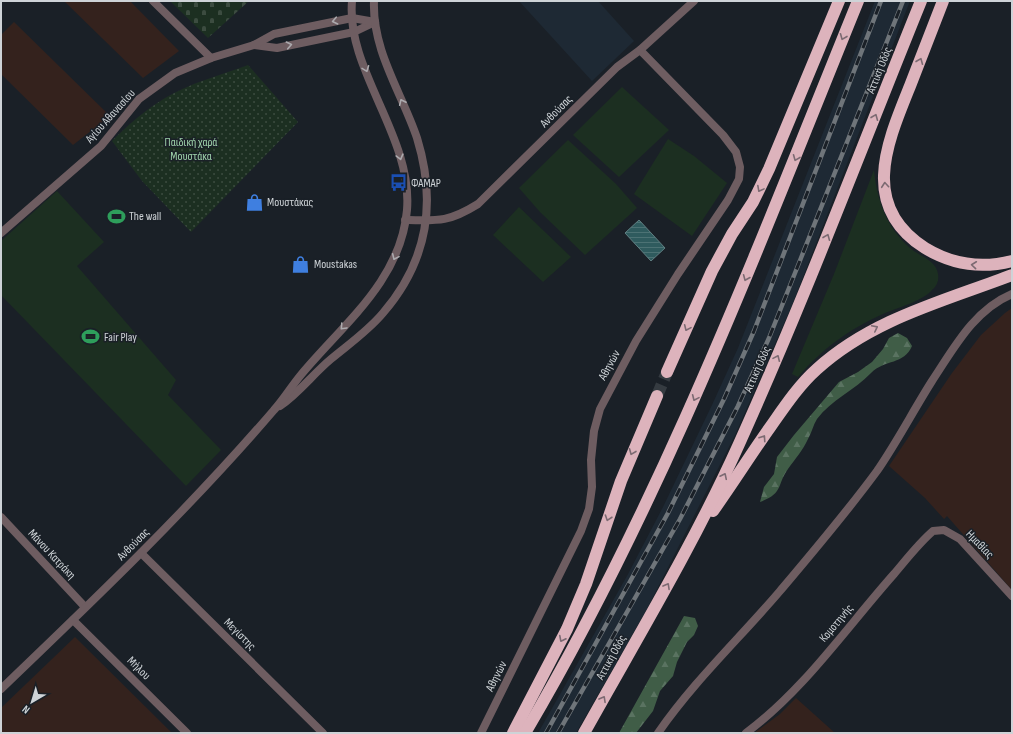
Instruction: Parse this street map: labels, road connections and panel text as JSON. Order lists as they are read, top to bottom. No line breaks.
{"streets":{"highway":["Αττική Οδός"],"street":["Ανθούσας","Αγίου Αθανασίου","Αθηνών","Ημαθίας","Μάνου Κατράκη","Κομοτηνής","Μεγίστης","Μήλου"]},"crossings":[["Ανθούσας","Αγίου Αθανασίου"],["Ανθούσας","Αθηνών"],["Ανθούσας","Μάνου Κατράκη"],["Ανθούσας","Μεγίστης"],["Ανθούσας","Μήλου"],["Ημαθίας","Κομοτηνής"]],"parks":["Παιδική χαρά Μουστάκα"],"places":{"bus stop":["ΦΑΜΑΡ"],"shop":["Μουστάκας","Moustakas"],"sports":["The wall","Fair Play"]},"north":"bottom left"}
